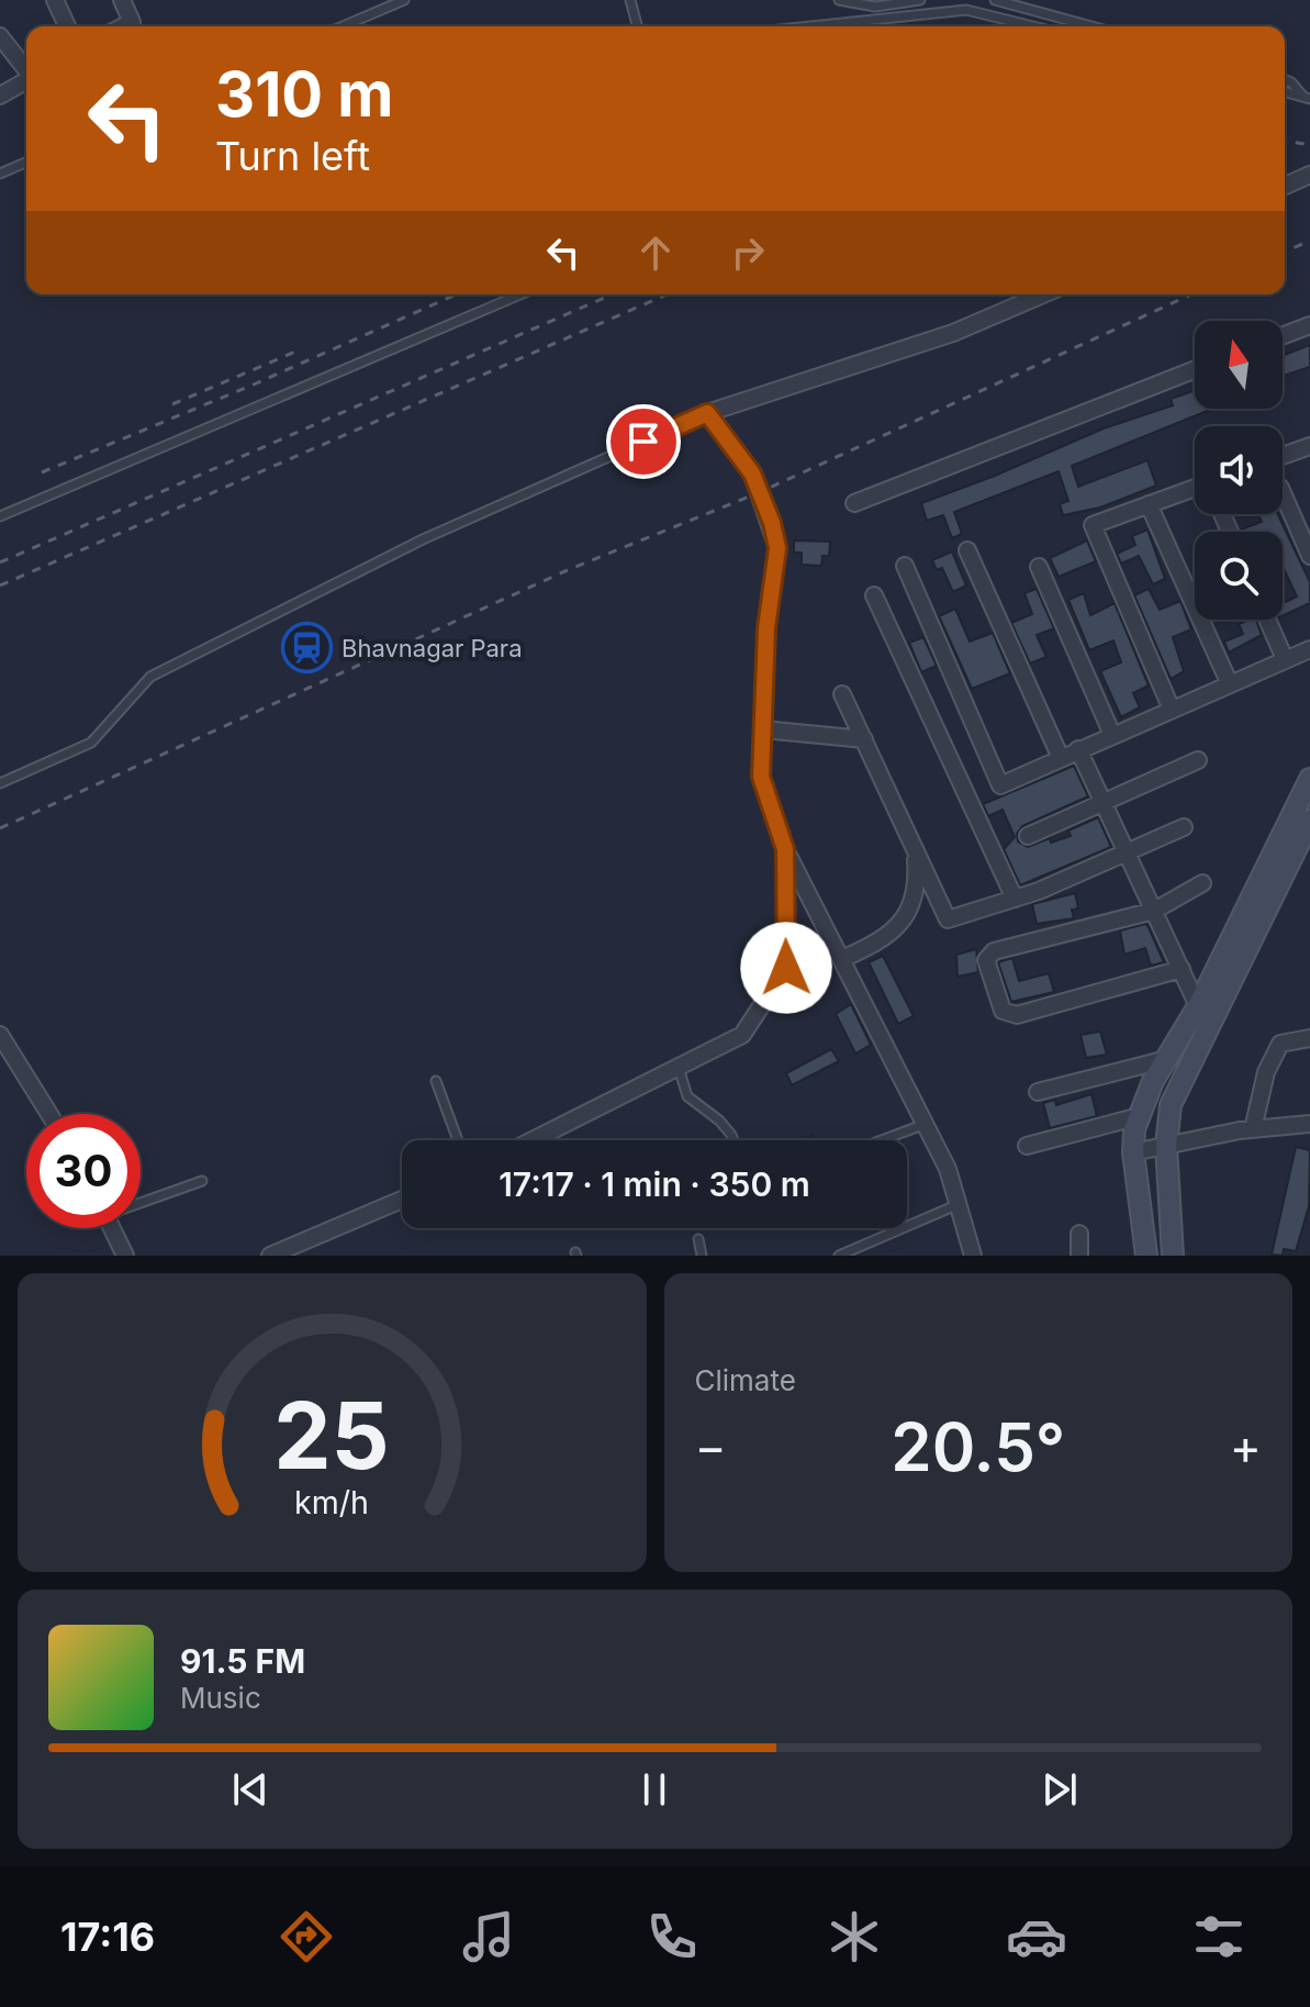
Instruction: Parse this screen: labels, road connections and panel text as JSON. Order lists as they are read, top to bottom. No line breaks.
{"places":{"station":["Bhavnagar Para"]},"north":"top","page":{"turn":["310 m","Turn left"],"limit":"30","trip":"17:17 · 1 min · 350 m","tile":"Climate","heat":["−","20.5°","+"],"song":["91.5 FM","Music"],"tabs":"17:16","gauge":["25","km/h"]}}
